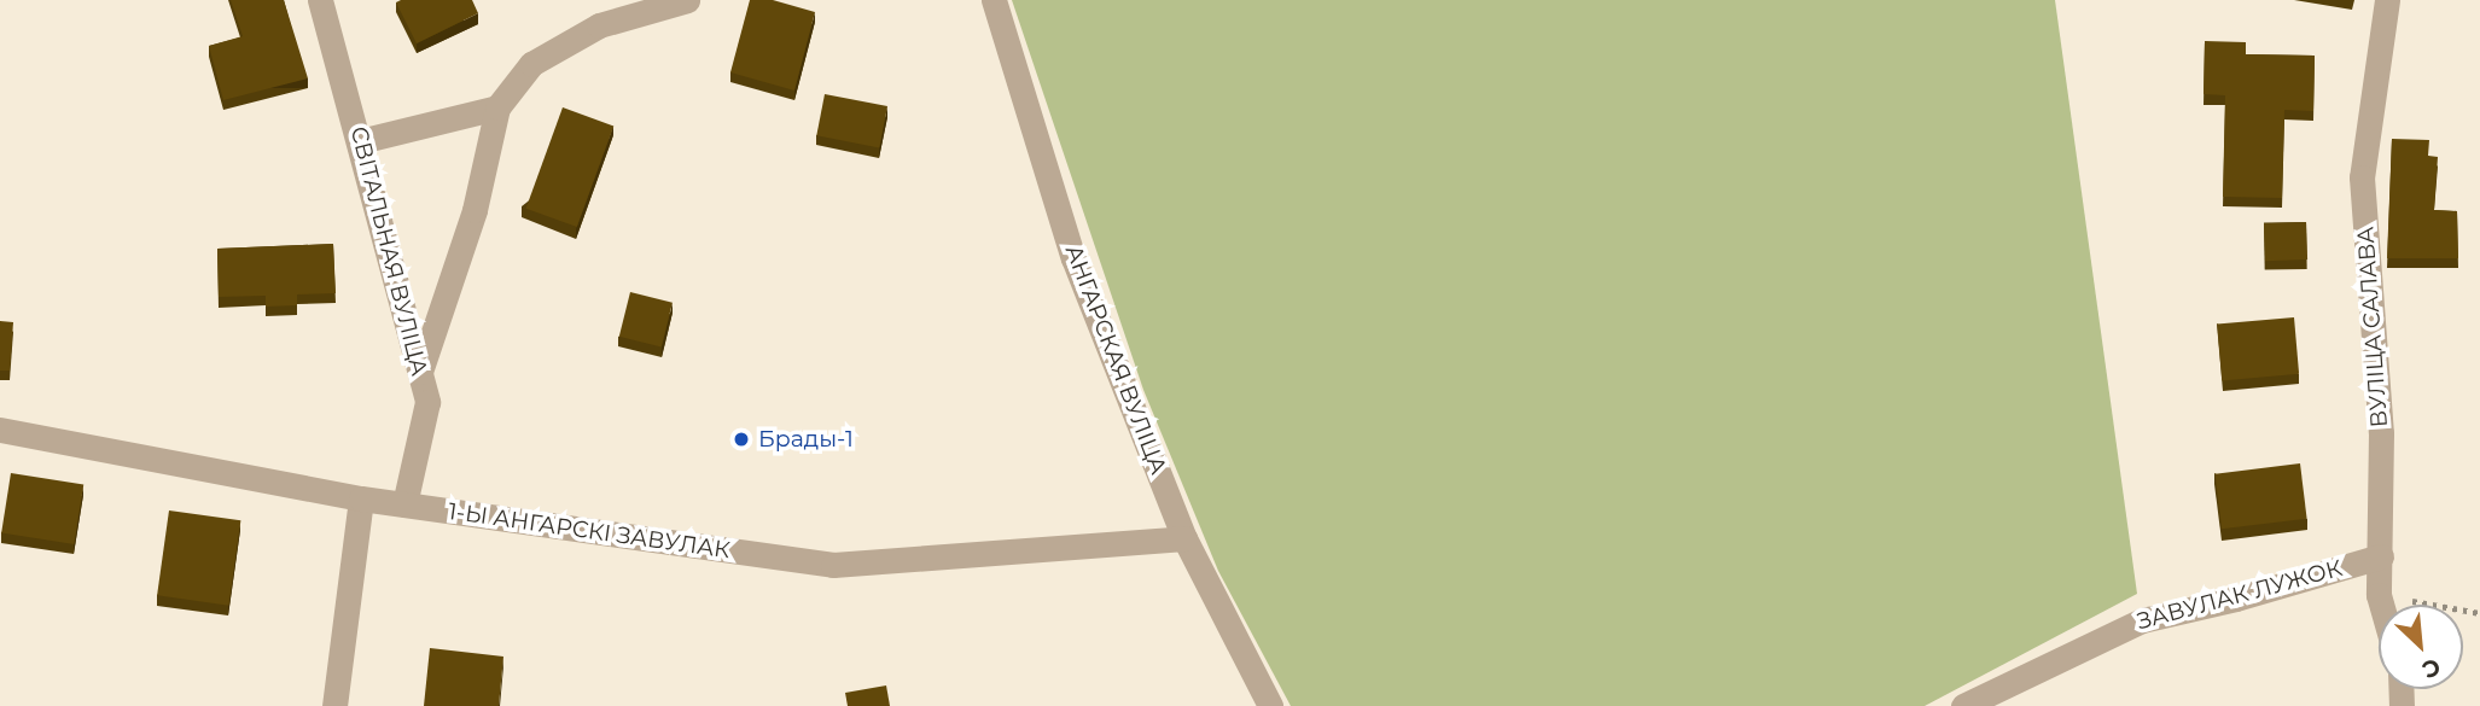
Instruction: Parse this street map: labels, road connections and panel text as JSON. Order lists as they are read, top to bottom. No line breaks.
{"streets":{"street":["СВІТАЛЬНАЯ ВУЛІЦА","ВУЛІЦА САЛАВА","АНГАРСКАЯ ВУЛІЦА","1-Ы АНГАРСКІ ЗАВУЛАК","ЗАВУЛАК ЛУЖОК"]},"crossings":[["СВІТАЛЬНАЯ ВУЛІЦА","1-Ы АНГАРСКІ ЗАВУЛАК"],["ВУЛІЦА САЛАВА","ЗАВУЛАК ЛУЖОК"],["АНГАРСКАЯ ВУЛІЦА","1-Ы АНГАРСКІ ЗАВУЛАК"]],"places":["Брады-1"],"north":"bottom right"}
